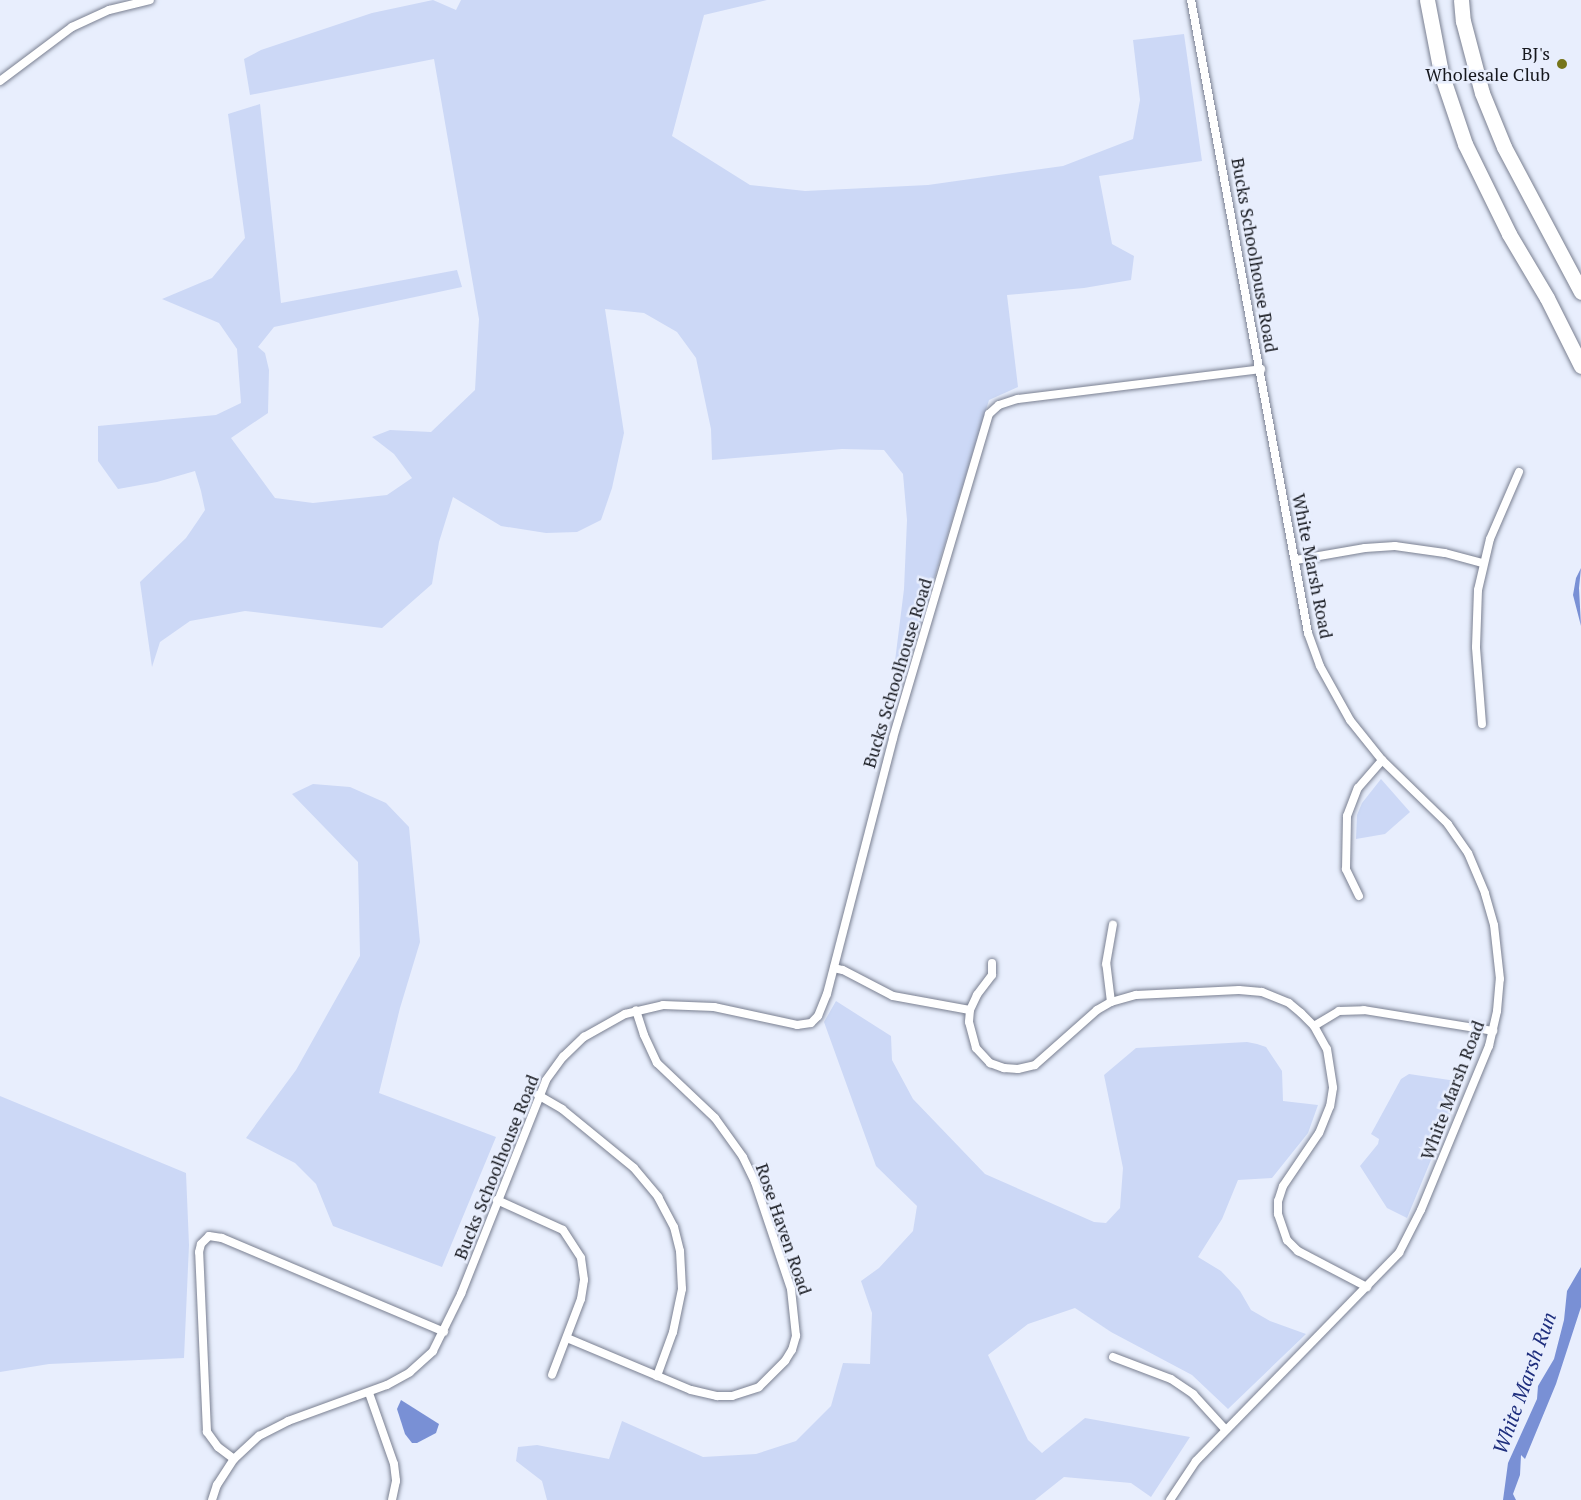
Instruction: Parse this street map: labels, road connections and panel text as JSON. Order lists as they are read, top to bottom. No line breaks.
{"streets":{"street":["Bucks Schoolhouse Road","White Marsh Road","Rose Haven Road"]},"crossings":[["Bucks Schoolhouse Road","White Marsh Road"],["Bucks Schoolhouse Road","Rose Haven Road"]],"water":["White Marsh Run"],"places":["BJ's Wholesale Club"]}
